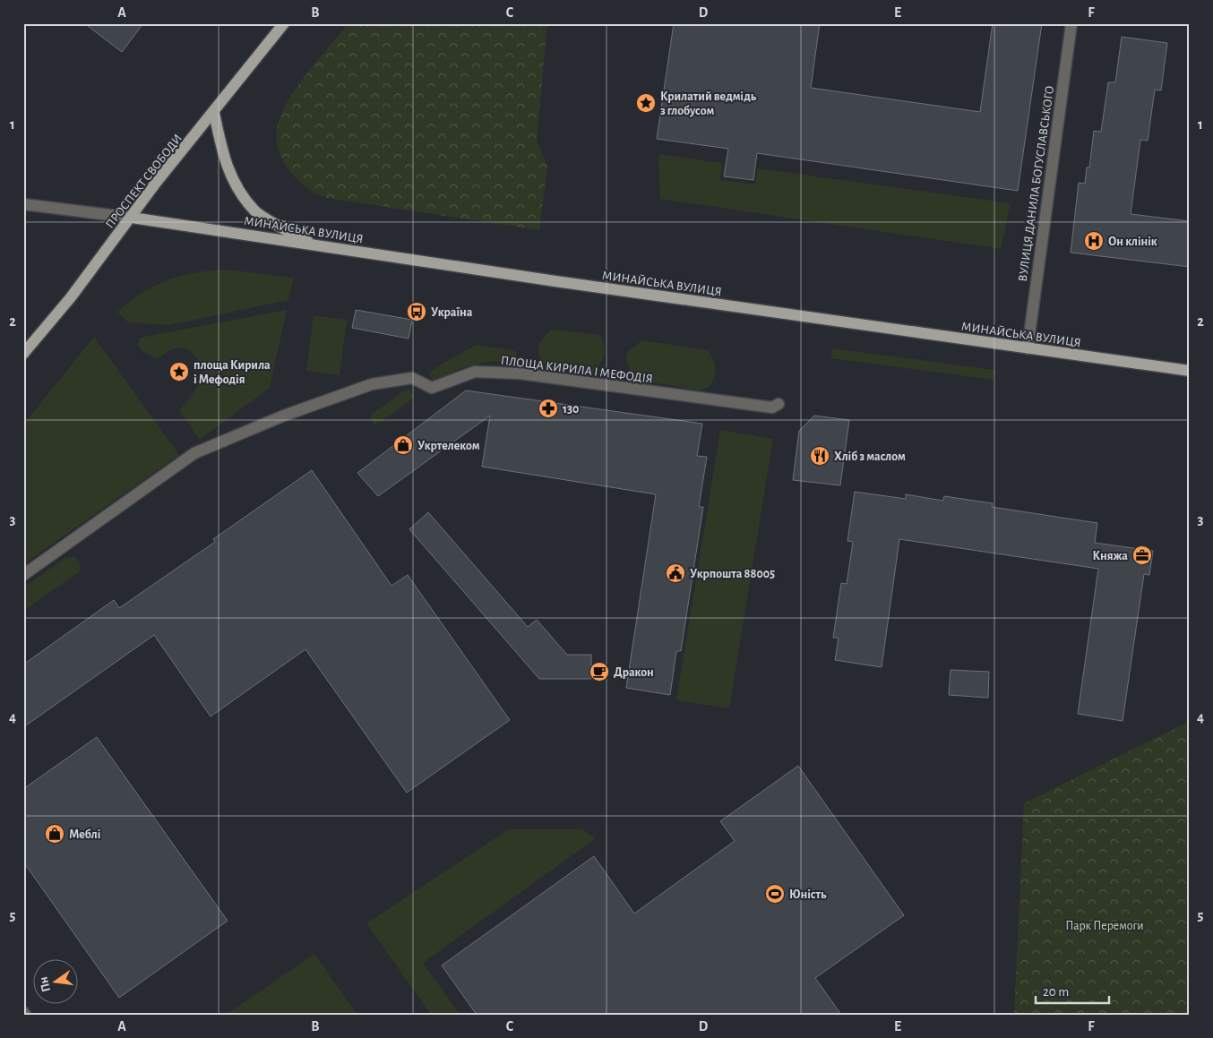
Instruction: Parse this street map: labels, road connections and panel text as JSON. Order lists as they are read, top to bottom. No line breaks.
{"streets":{"main road":["ПРОСПЕКТ СВОБОДИ","МИНАЙСЬКА ВУЛИЦЯ"],"street":["ВУЛИЦЯ ДАНИЛА БОГУСЛАВСЬКОГО","ПЛОЩА КИРИЛА І МЕФОДІЯ"]},"crossings":[["ПРОСПЕКТ СВОБОДИ","МИНАЙСЬКА ВУЛИЦЯ"],["ВУЛИЦЯ ДАНИЛА БОГУСЛАВСЬКОГО","МИНАЙСЬКА ВУЛИЦЯ"]],"parks":["Парк Перемоги"],"places":{"place":["Крилатий ведмідь з глобусом","площа Кирила і Мефодія"],"hospital":["Он клінік"],"bus stop":["Україна"],"pharmacy":["130"],"shop":["Укртелеком","Меблi"],"restaurant":["Хліб з маслом"],"office":["Княжа"],"public building":["Укрпошта 88005"],"cafe":["Дракон"],"sports":["Юність"]},"scale_bar":"20 m","north":"left","grid":{"columns":["A","B","C","D","E","F"],"rows":["1","2","3","4","5"]}}
